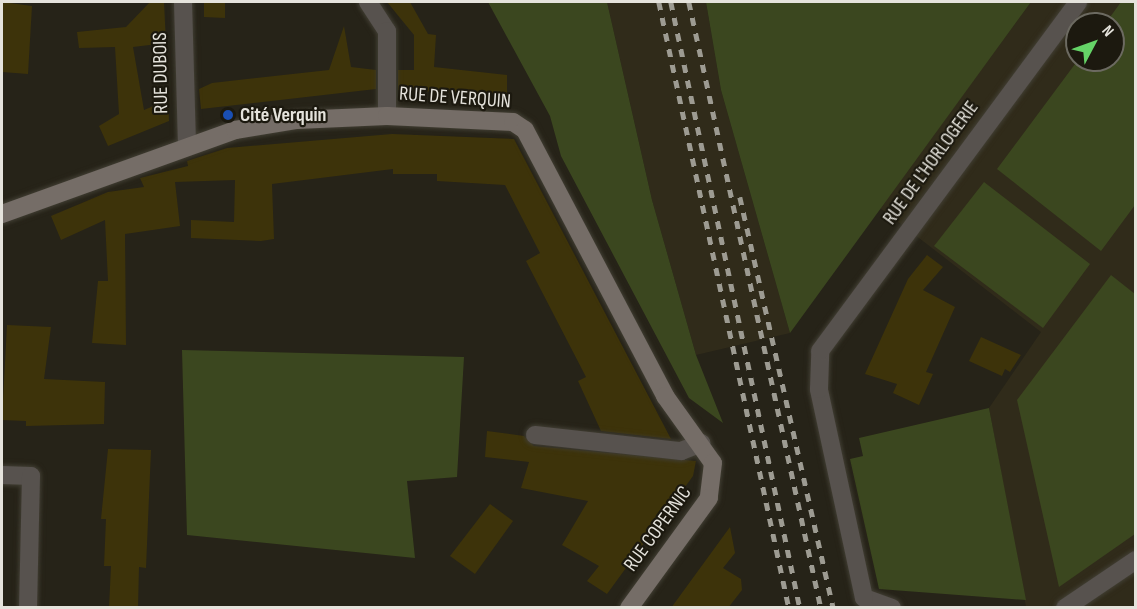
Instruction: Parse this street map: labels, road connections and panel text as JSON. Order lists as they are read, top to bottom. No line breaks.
{"streets":{"street":["RUE DUBOIS","RUE DE VERQUIN","RUE DE L'HORLOGERIE","RUE COPERNIC"]},"crossings":[["RUE DUBOIS","RUE DE VERQUIN"],["RUE DE VERQUIN","RUE COPERNIC"]],"places":["Cité Verquin"],"north":"top right"}
